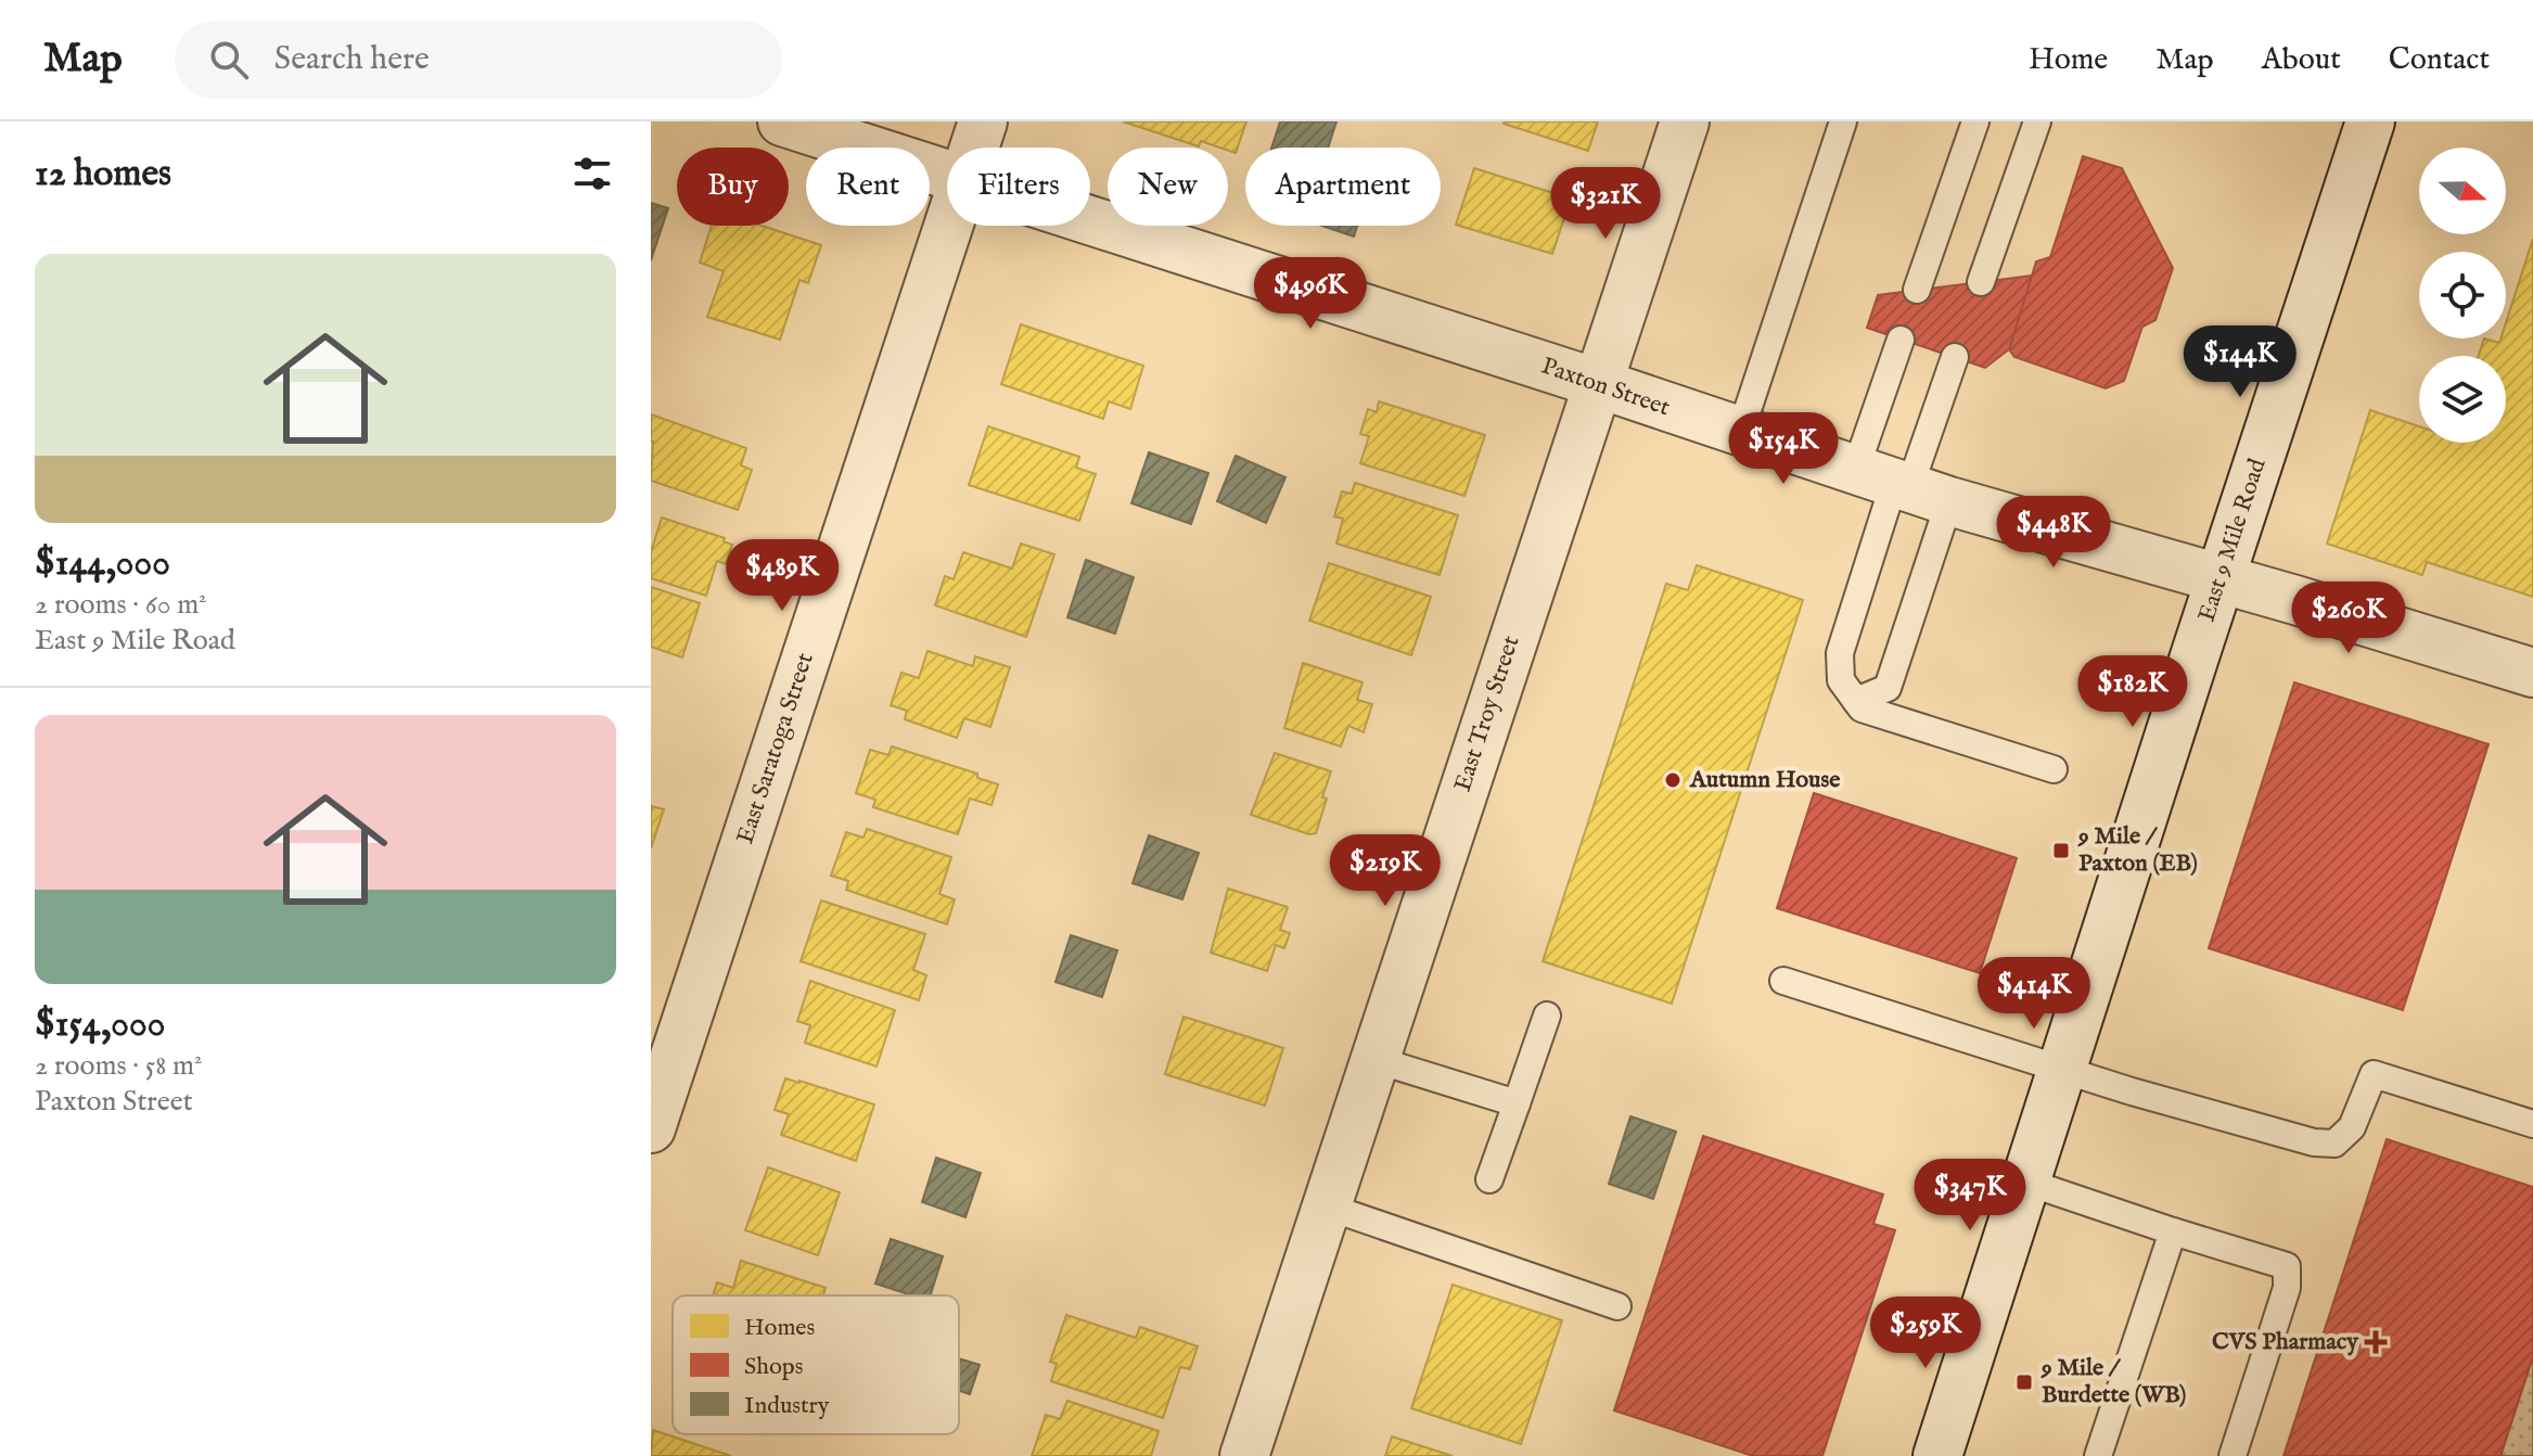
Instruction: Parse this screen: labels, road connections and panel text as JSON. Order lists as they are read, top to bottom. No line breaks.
{"streets":{"street":["Paxton Street","East 9 Mile Road","East Troy Street","East Saratoga Street"]},"crossings":[["Paxton Street","East 9 Mile Road"],["Paxton Street","East Troy Street"]],"places":{"other":["Autumn House"],"transit":["9 Mile / Paxton (EB)","9 Mile / Burdette (WB)"],"health":["CVS Pharmacy"]},"legend":["Homes","Shops","Industry"],"north":"right","page":{"header":"Map","search":"Search here","nav":["Home","Map","About","Contact"],"heading":"12 homes","chip":["Buy","Rent","Filters","New","Apartment"],"price":["$321K","$496K","$144K","$154K","$448K","$489K","$260K","$182K","$219K","$414K","$347K","$259K"],"list":[{"name":"$144,000","note":"2 rooms · 60 m² · East 9 Mile Road"},{"name":"$154,000","note":"2 rooms · 58 m² · Paxton Street"}]}}
